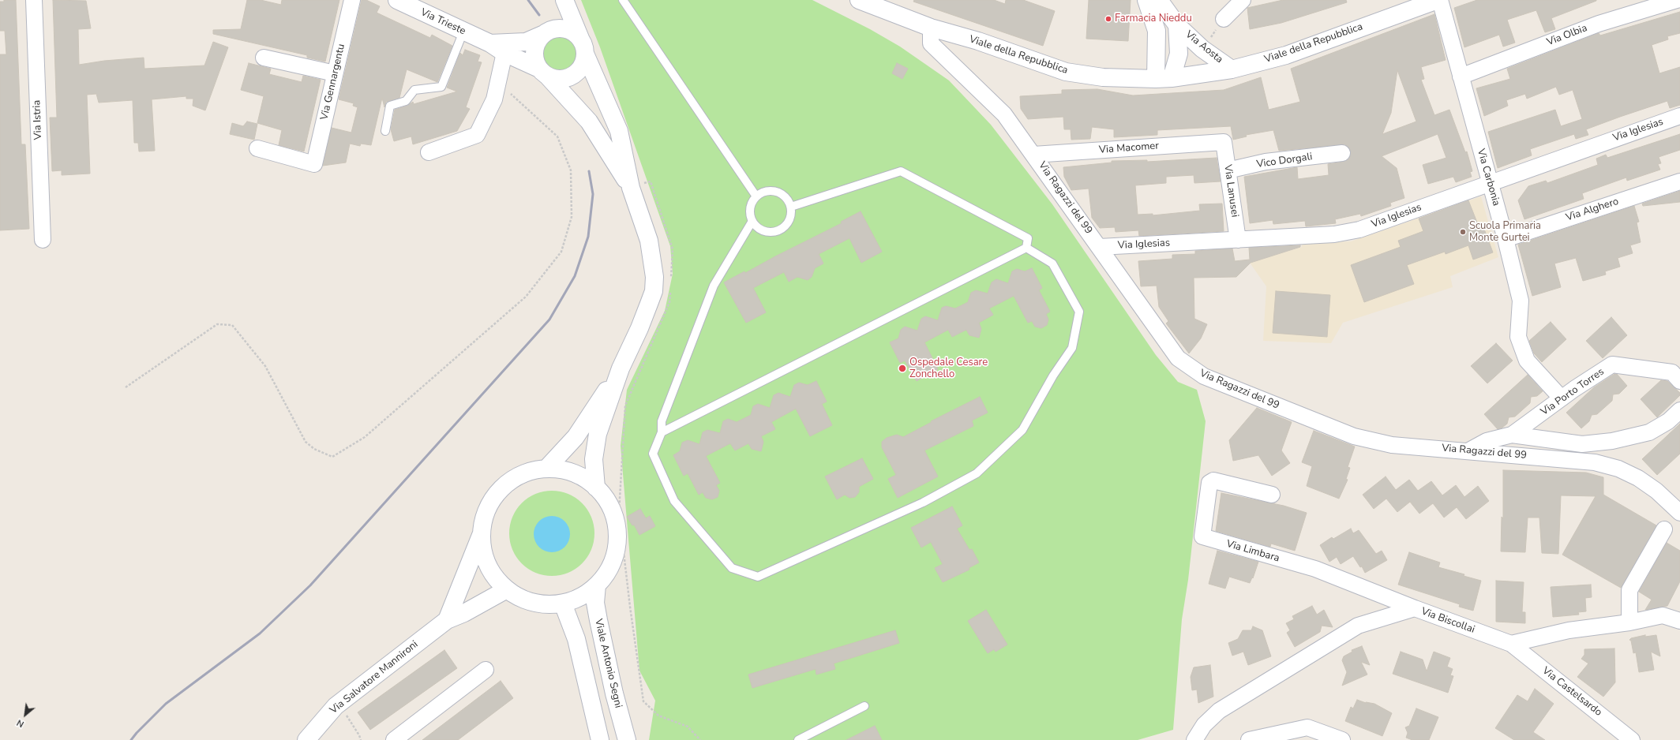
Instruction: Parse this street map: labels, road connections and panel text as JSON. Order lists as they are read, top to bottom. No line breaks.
{"streets":{"main road":["Via Trieste","Viale della Repubblica","Via Aosta","Viale Antonio Segni","Via Salvatore Mannironi"],"street":["Via Olbia","Via Gennargentu","Via Istria","Via Iglesias","Via Macomer","Vico Dorgali","Via Carbonia","Via Lanusei","Via Ragazzi del 99","Via Alghero","Via Porto Torres","Via Limbara","Via Biscollai","Via Castelsardo"]},"crossings":[["Via Olbia","Via Carbonia"],["Viale della Repubblica","Via Aosta"],["Viale della Repubblica","Via Ragazzi del 99"],["Via Iglesias","Via Carbonia"],["Via Iglesias","Via Lanusei"],["Via Iglesias","Via Ragazzi del 99"],["Via Macomer","Via Lanusei"],["Via Macomer","Via Ragazzi del 99"],["Vico Dorgali","Via Lanusei"],["Via Carbonia","Via Alghero"],["Via Carbonia","Via Porto Torres"],["Via Ragazzi del 99","Via Porto Torres"],["Via Limbara","Via Biscollai"],["Via Biscollai","Via Castelsardo"]],"places":["Farmacia Nieddu","Scuola Primaria Monte Gurtei","Ospedale Cesare Zonchello"],"north":"bottom left"}
